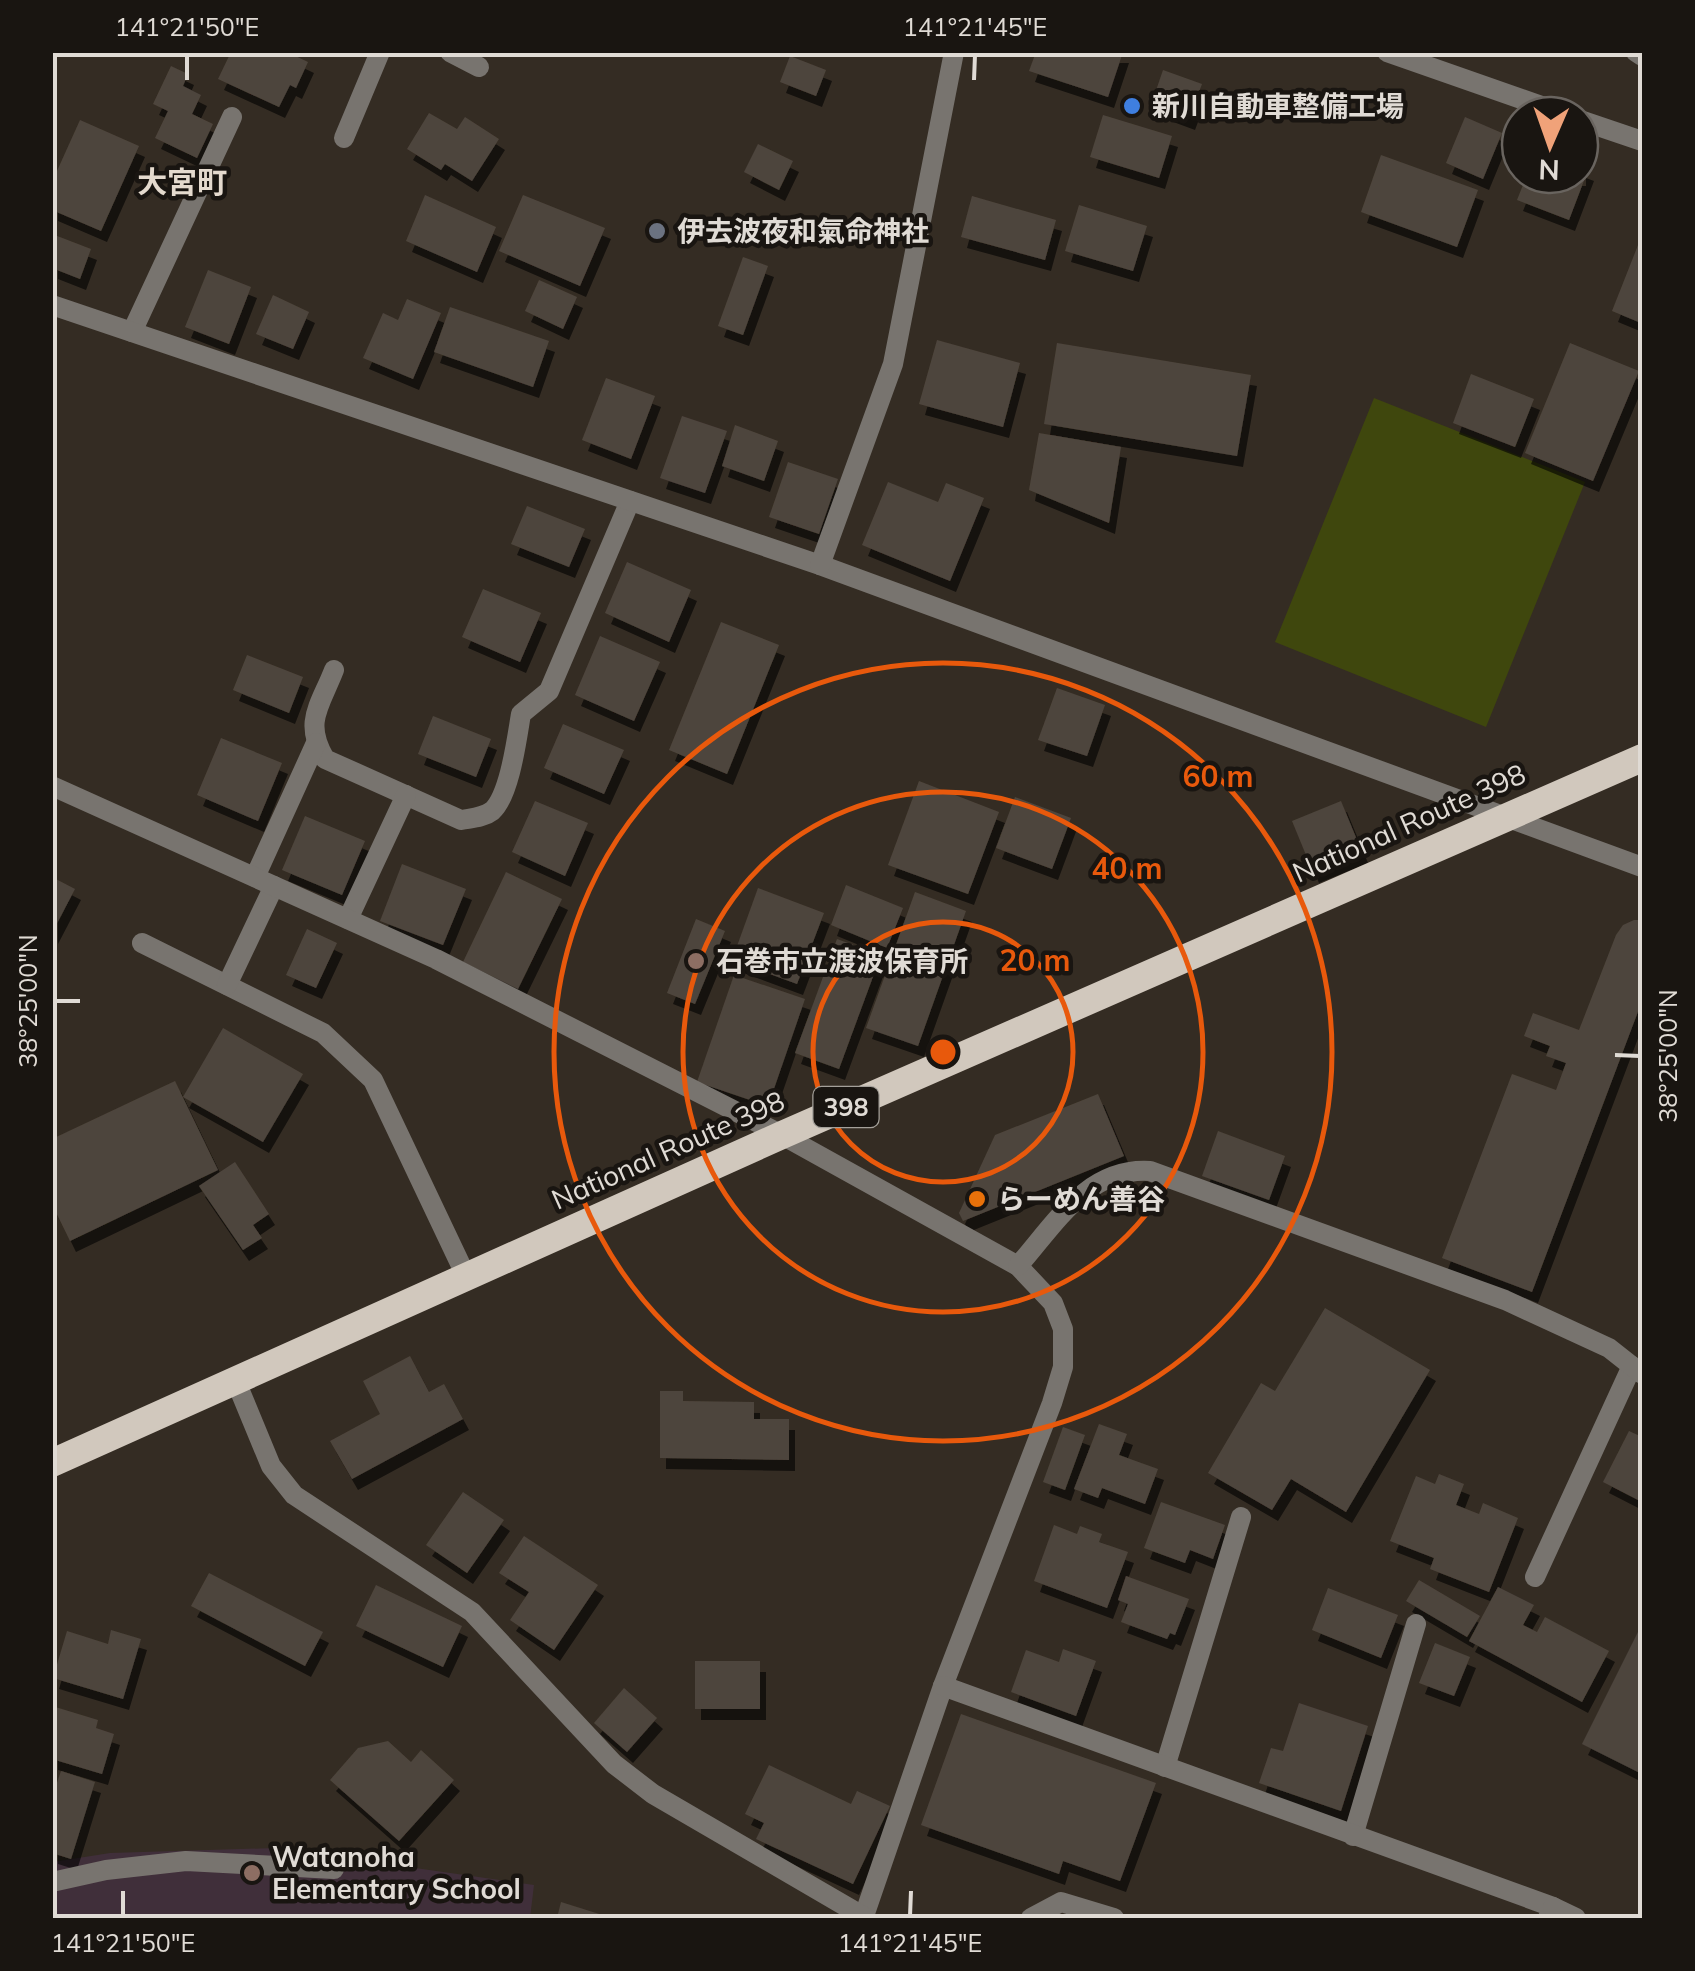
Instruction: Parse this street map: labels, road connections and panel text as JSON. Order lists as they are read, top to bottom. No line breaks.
{"streets":{"highway":["National Route 398","398"]},"districts":["大宮町"],"places":["新川自動車整備工場","伊去波夜和氣命神社","石巻市立渡波保育所","らーめん善谷","Watanoha Elementary School"],"north":"bottom","coordinates":["141°21'50\"E","141°21'45\"E","38°25'00\"N"],"rings":["60 m","40 m","20 m"]}
